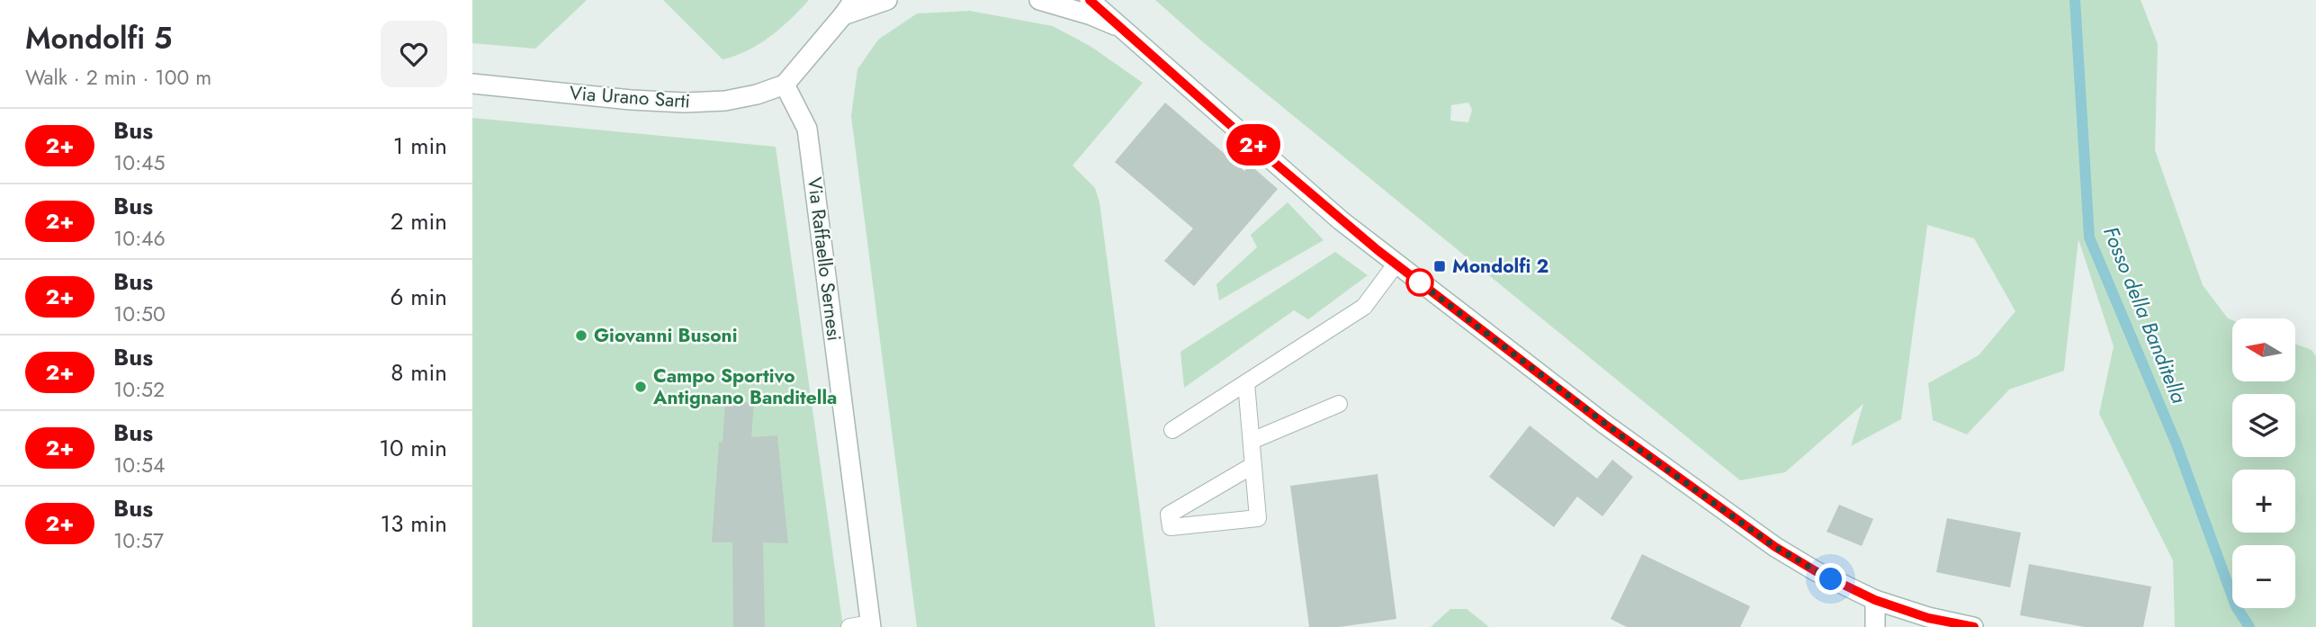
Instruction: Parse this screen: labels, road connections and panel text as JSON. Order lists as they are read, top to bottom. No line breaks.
{"streets":{"street":["Via Urano Sarti","Via Raffaello Sernesi"]},"crossings":[["Via Urano Sarti","Via Raffaello Sernesi"]],"water":["Fosso della Banditella"],"places":{"transit":["Mondolfi 2"],"other":["Giovanni Busoni","Campo Sportivo Antignano Banditella"]},"lines":["bus line 2+"],"north":"left","page":{"heading":["Mondolfi 5","Walk · 2 min · 100 m"],"on_map":"2+","list":[{"mark":"2+","name":"Bus","note":"10:45","value":"1 min"},{"mark":"2+","name":"Bus","note":"10:46","value":"2 min"},{"mark":"2+","name":"Bus","note":"10:50","value":"6 min"},{"mark":"2+","name":"Bus","note":"10:52","value":"8 min"},{"mark":"2+","name":"Bus","note":"10:54","value":"10 min"},{"mark":"2+","name":"Bus","note":"10:57","value":"13 min"}],"map_buttons":["+","−"]}}
